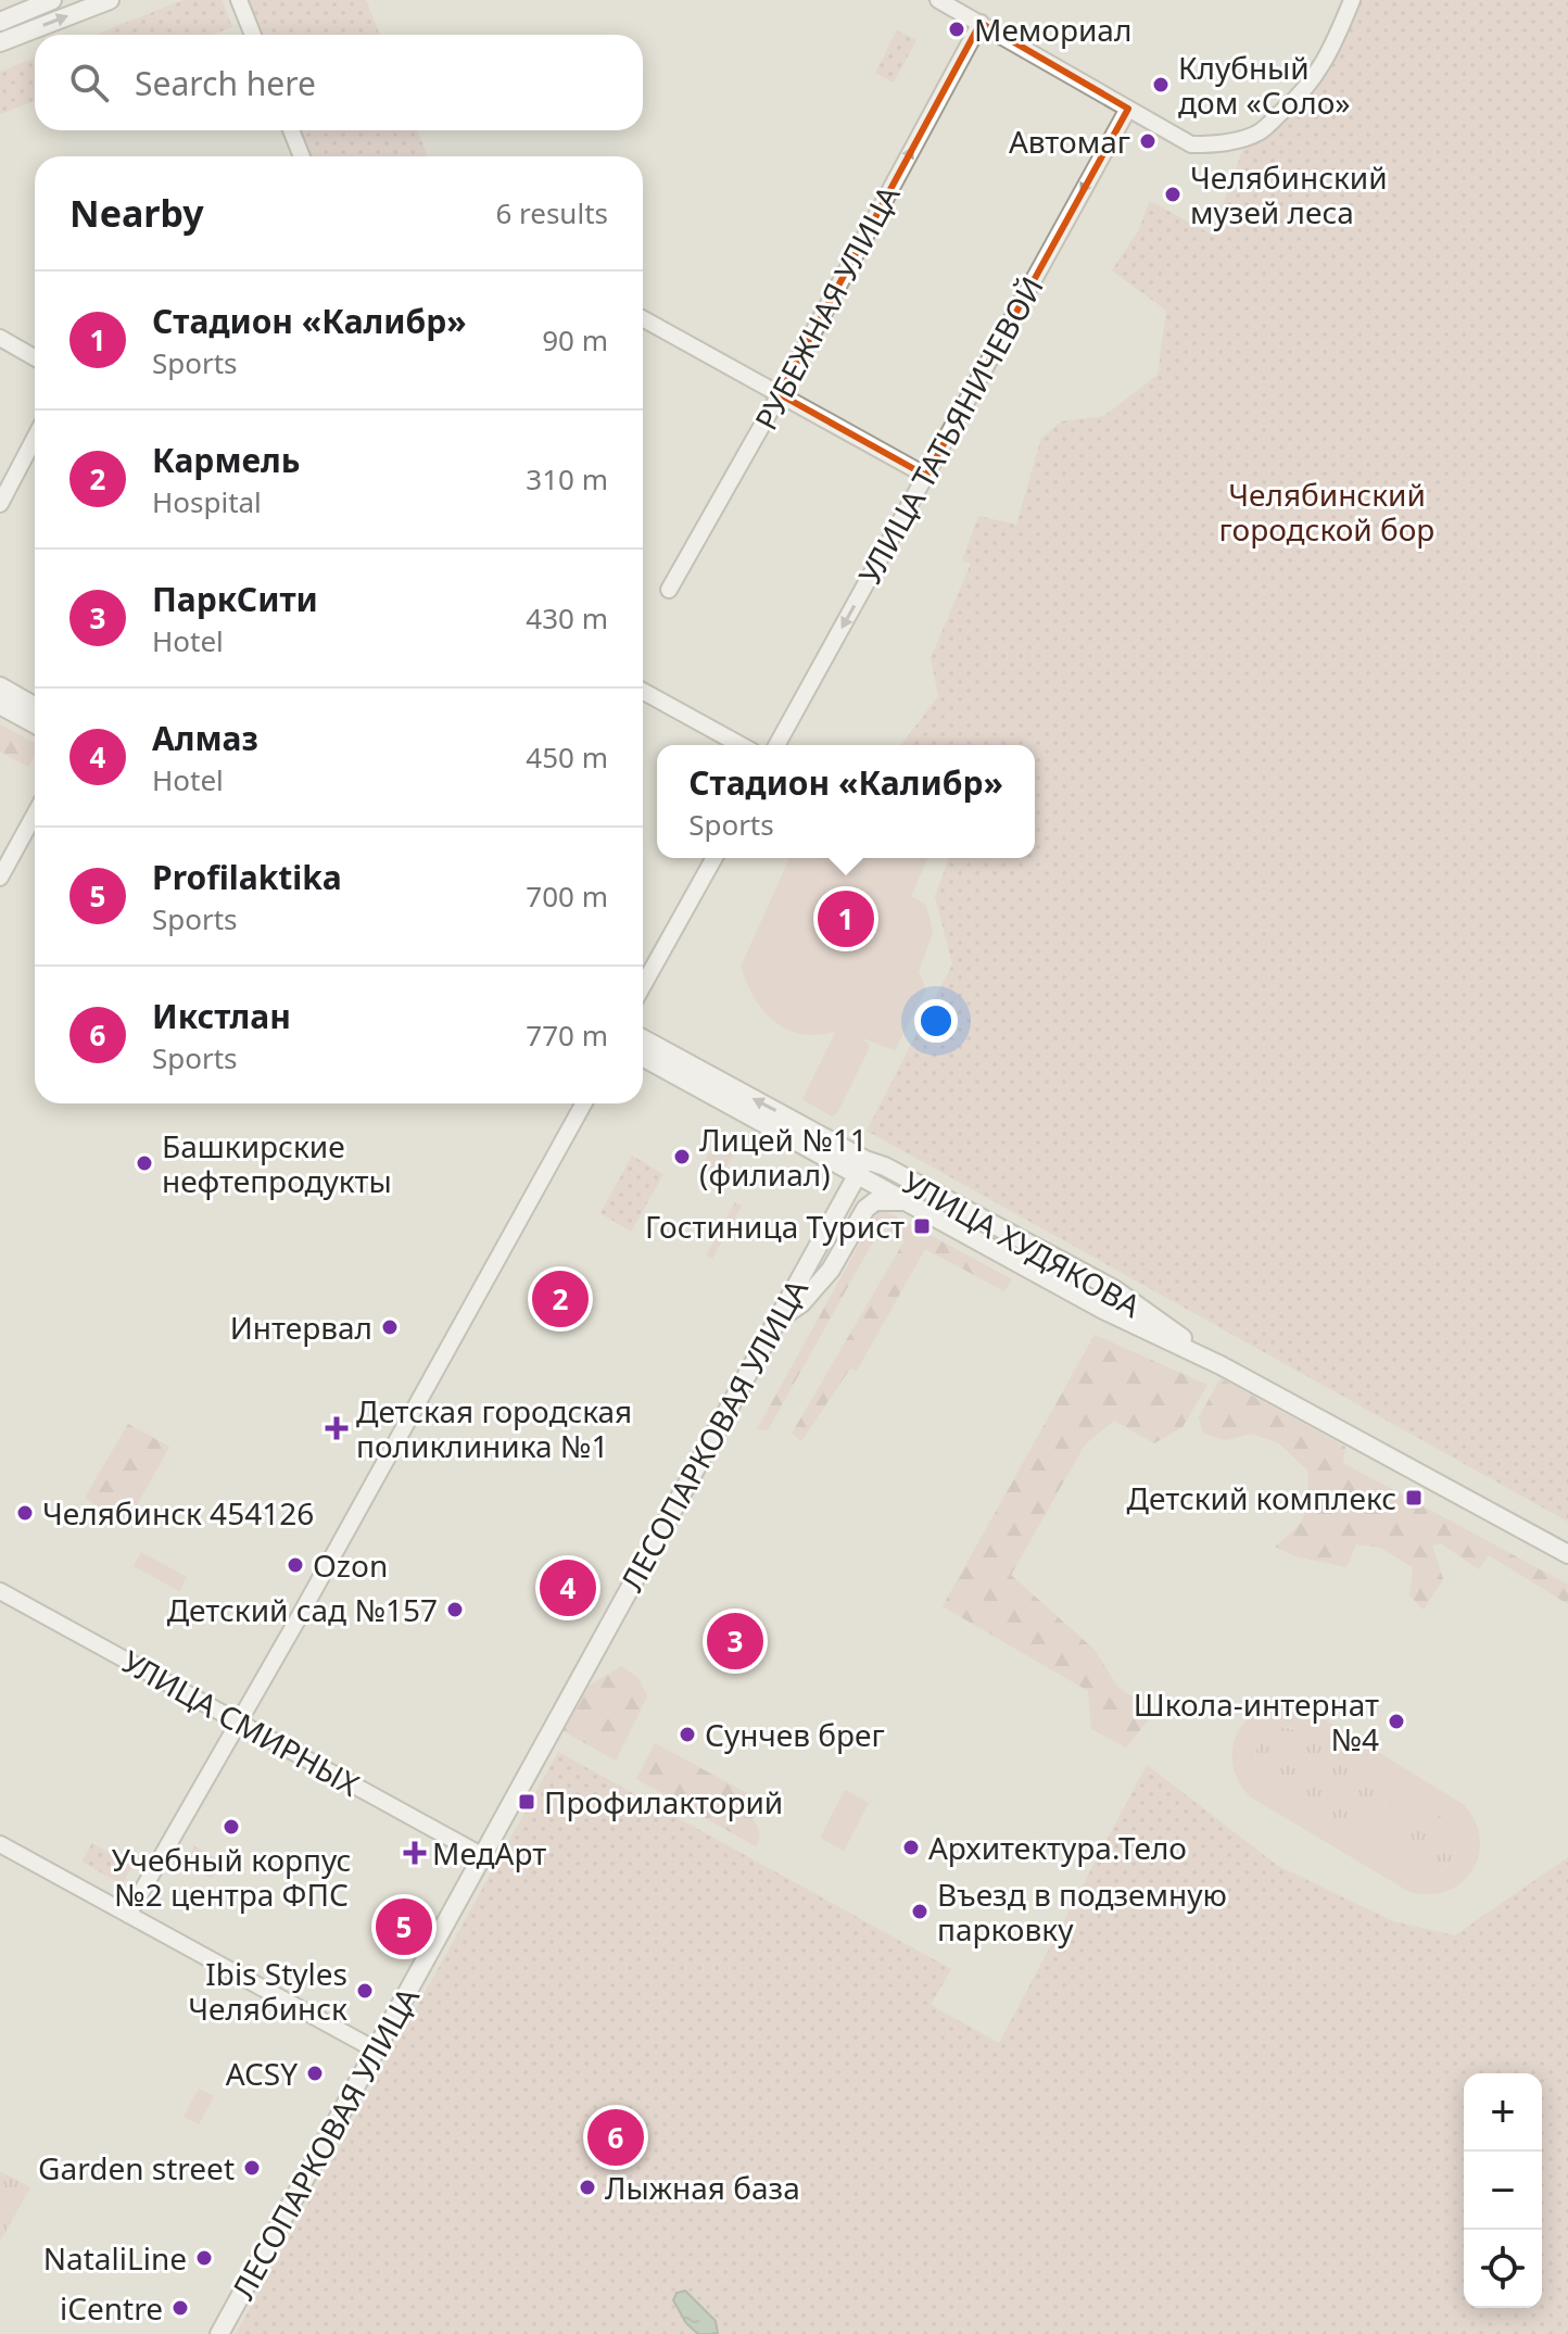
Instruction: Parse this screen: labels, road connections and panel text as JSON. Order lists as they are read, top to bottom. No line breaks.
{"streets":{"main road":["УЛИЦА ХУДЯКОВА","ЛЕСОПАРКОВАЯ УЛИЦА"],"street":["РУБЕЖНАЯ УЛИЦА","УЛИЦА ТАТЬЯНИЧЕВОЙ","УЛИЦА СМИРНЫХ"]},"crossings":[["УЛИЦА ХУДЯКОВА","ЛЕСОПАРКОВАЯ УЛИЦА"],["ЛЕСОПАРКОВАЯ УЛИЦА","УЛИЦА СМИРНЫХ"]],"one_way":["РУБЕЖНАЯ УЛИЦА","УЛИЦА ТАТЬЯНИЧЕВОЙ"],"parks":["Челябинский городской бор"],"places":{"other":["Мемориал","Клубный дом «Соло»","Автомаг","Челябинский музей леса","Лицей №11 (филиал)","Башкирские нефтепродукты","Интервал","Челябинск 454126","Ozon","Детский сад №157","Школа-интернат №4","Сунчев брег","Учебный корпус №2 центра ФПС","Архитектура.Тело","Въезд в подземную парковку","Ibis Styles Челябинск","ACSY","Garden street","Лыжная база","NataliLine","iCentre"],"transit":["Гостиница Турист","Детский комплекс","Профилакторий"],"health":["Детская городская поликлиника №1","МедАрт"]},"page":{"search":"Search here","heading":["Nearby","6 results"],"list":[{"mark":"1","name":"Стадион «Калибр»","note":"Sports","value":"90 m"},{"mark":"2","name":"Кармель","note":"Hospital","value":"310 m"},{"mark":"3","name":"ПаркСити","note":"Hotel","value":"430 m"},{"mark":"4","name":"Алмаз","note":"Hotel","value":"450 m"},{"mark":"5","name":"Profilaktika","note":"Sports","value":"700 m"},{"mark":"6","name":"Икстлан","note":"Sports","value":"770 m"}],"popup":["Стадион «Калибр»","Sports"],"pins":["1","2","4","3","5","6"],"map_buttons":["+","−"]}}
